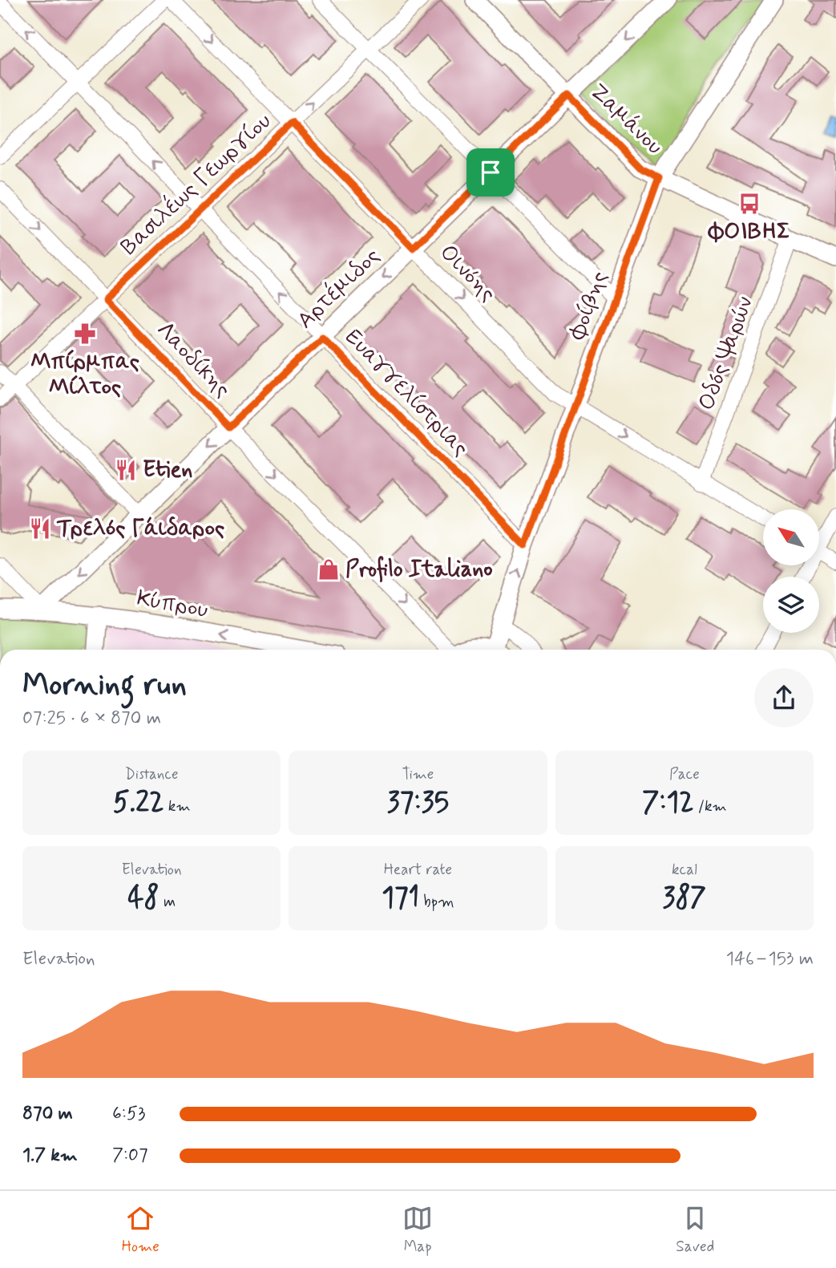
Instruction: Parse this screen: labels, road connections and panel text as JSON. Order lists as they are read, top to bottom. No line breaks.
{"streets":{"street":["Ζαμάνου","Βασιλέως Γεωργίου","Οινόης","Αρτέμιδος","Φοίβης","Οδóς Ψαρών","Λαοδίκης","Ευαγγελίστριας","Κύπρου"]},"crossings":[["Ζαμάνου","Αρτέμιδος"],["Ζαμάνου","Φοίβης"],["Ζαμάνου","Οδóς Ψαρών"],["Βασιλέως Γεωργίου","Οινόης"],["Βασιλέως Γεωργίου","Λαοδίκης"],["Βασιλέως Γεωργίου","Ευαγγελίστριας"],["Οινόης","Αρτέμιδος"],["Οινόης","Φοίβης"],["Οινόης","Οδóς Ψαρών"],["Αρτέμιδος","Λαοδίκης"],["Αρτέμιδος","Ευαγγελίστριας"],["Αρτέμιδος","Κύπρου"],["Φοίβης","Ευαγγελίστριας"]],"one_way":["Αρτέμιδος","Λαοδίκης","Ευαγγελίστριας","Κύπρου"],"places":{"bus stop":["ΦΟΙΒΗΣ"],"pharmacy":["Μπίρμπας Μίλτος"],"restaurant":["Etien","Τρελός Γάιδαρος"],"shop":["Profilo Italiano"]},"north":"top left","page":{"heading":["Morning run","07:25 · 6 × 870 m"],"stats":[["Distance","5.22 km"],["Time","37:35"],["Pace","7:12 /km"],["Elevation","48 m"],["Heart rate","171 bpm"],["kcal","387"]],"chart":["Elevation","146–153 m"],"list":[{"name":"870 m","note":"6:53"},{"name":"1.7 km","note":"7:07"}],"tabs":["Home","Map","Saved"]}}
